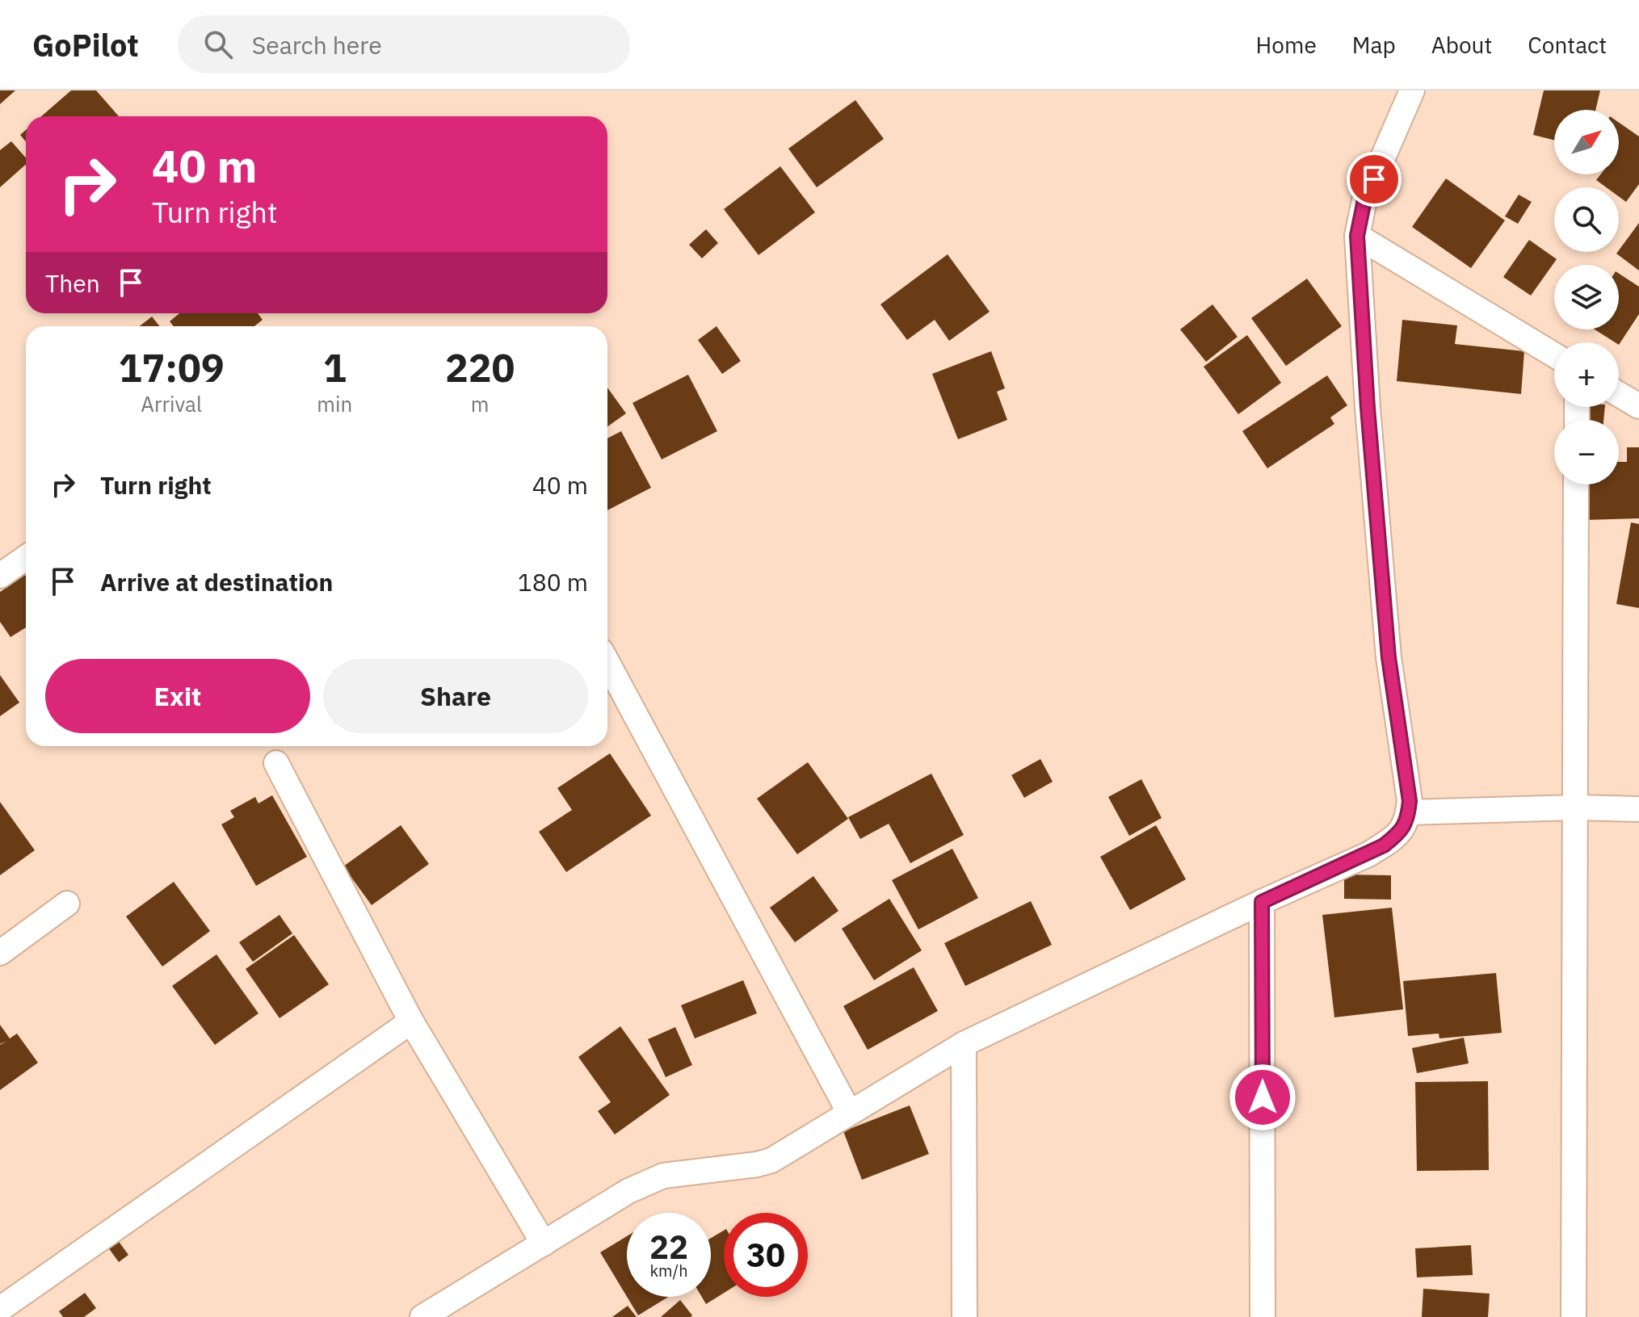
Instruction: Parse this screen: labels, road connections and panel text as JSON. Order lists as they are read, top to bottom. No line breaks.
{"north":"top right","page":{"header":"GoPilot","search":"Search here","nav":["Home","Map","About","Contact"],"map_buttons":["+","−"],"turn":["40 m","Turn right"],"then":"Then","eta":["17:09","Arrival","1","min","220","m"],"list":[{"name":"Turn right","value":"40 m"},{"name":"Arrive at destination","value":"180 m"}],"buttons":["Exit","Share"],"speed":"22 km/h","limit":"30"}}
